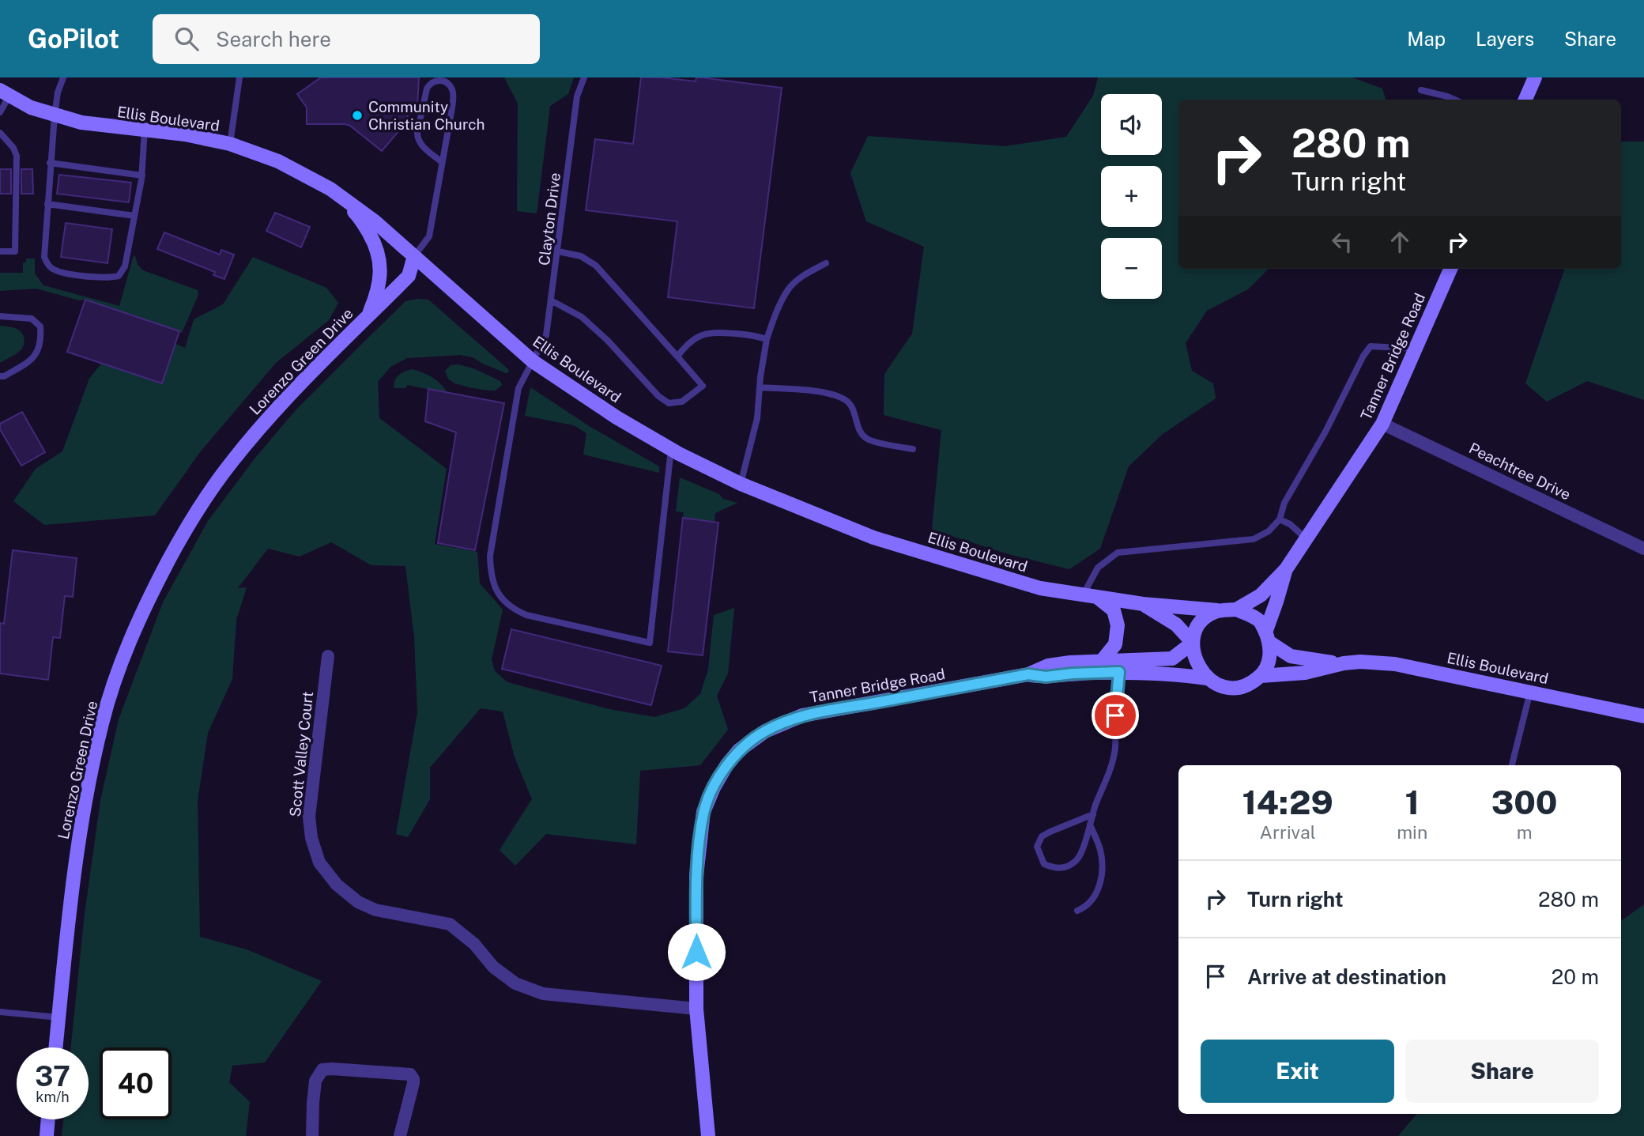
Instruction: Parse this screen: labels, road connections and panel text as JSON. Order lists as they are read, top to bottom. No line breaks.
{"streets":{"main road":["Ellis Boulevard","Tanner Bridge Road","Lorenzo Green Drive"],"street":["Peachtree Drive","Scott Valley Court"],"lane":["Clayton Drive"]},"crossings":[["Ellis Boulevard","Clayton Drive"],["Ellis Boulevard","Tanner Bridge Road"],["Ellis Boulevard","Lorenzo Green Drive"],["Tanner Bridge Road","Peachtree Drive"],["Tanner Bridge Road","Scott Valley Court"]],"places":["Community Christian Church"],"page":{"header":"GoPilot","search":"Search here","nav":["Map","Layers","Share"],"map_buttons":["+","−"],"turn":["280 m","Turn right"],"eta":["14:29","Arrival","1","min","300","m"],"list":[{"name":"Turn right","value":"280 m"},{"name":"Arrive at destination","value":"20 m"}],"buttons":["Exit","Share"],"speed":"37 km/h","limit":"40"}}
